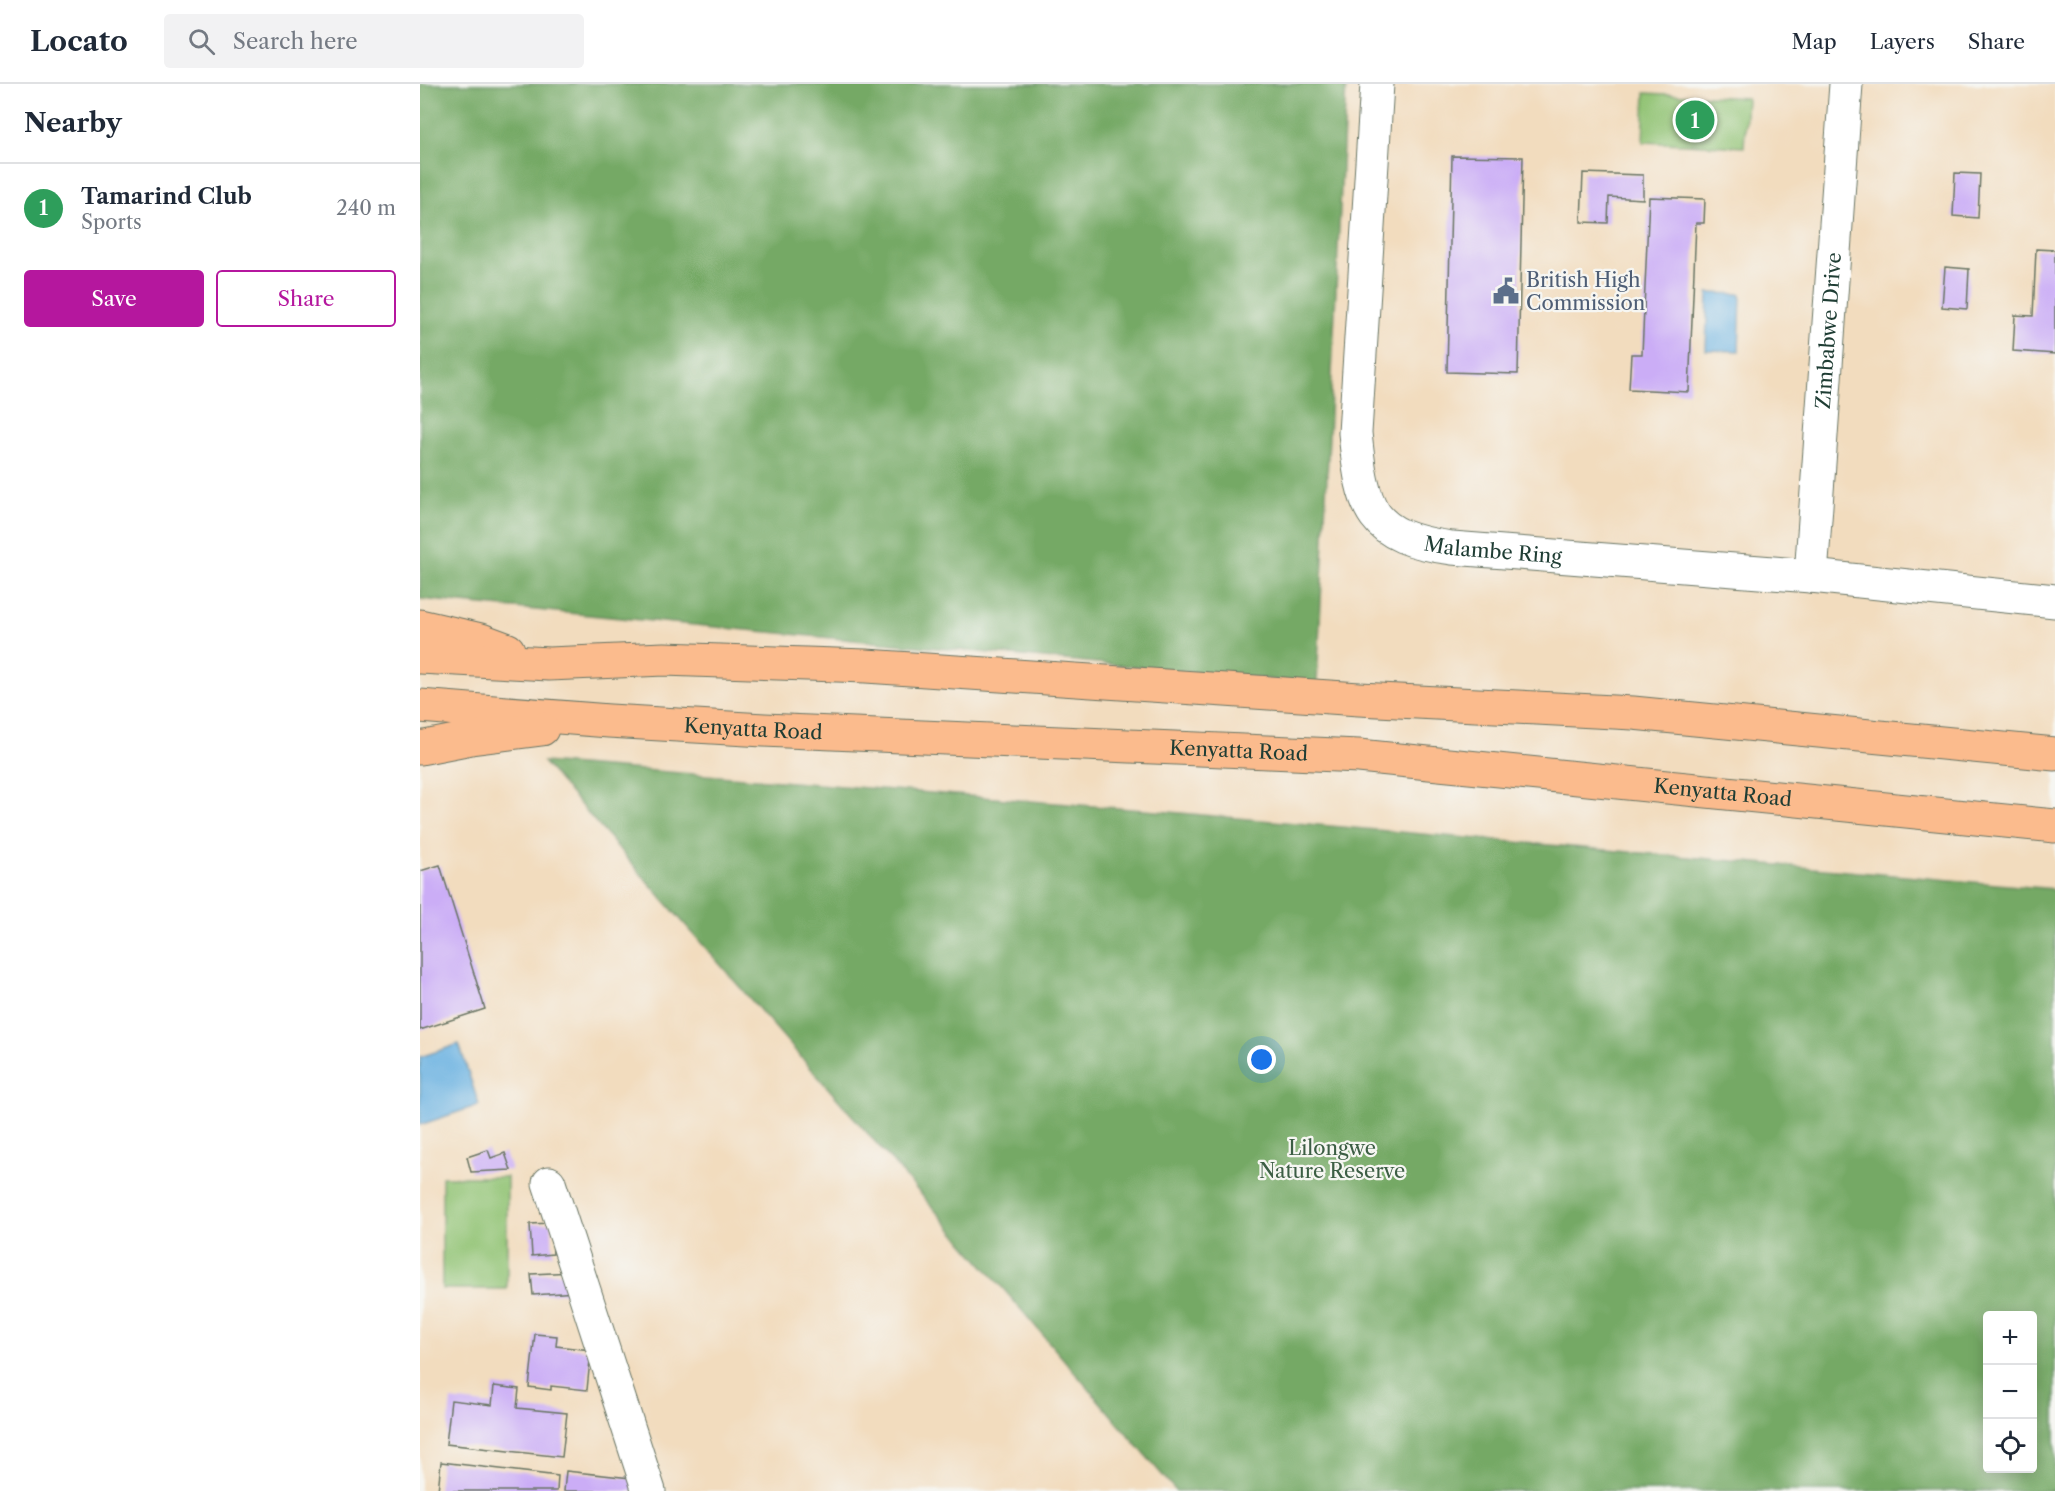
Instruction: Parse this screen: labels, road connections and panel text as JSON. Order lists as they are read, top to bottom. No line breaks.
{"streets":{"main road":["Kenyatta Road"],"street":["Zimbabwe Drive","Malambe Ring"]},"crossings":[["Zimbabwe Drive","Malambe Ring"]],"parks":["Lilongwe Nature Reserve"],"places":{"public building":["British High Commission"]},"page":{"header":"Locato","search":"Search here","nav":["Map","Layers","Share"],"heading":"Nearby","pins":"1","list":[{"mark":"1","name":"Tamarind Club","note":"Sports","value":"240 m"}],"buttons":["Save","Share"],"map_buttons":["+","−"]}}
